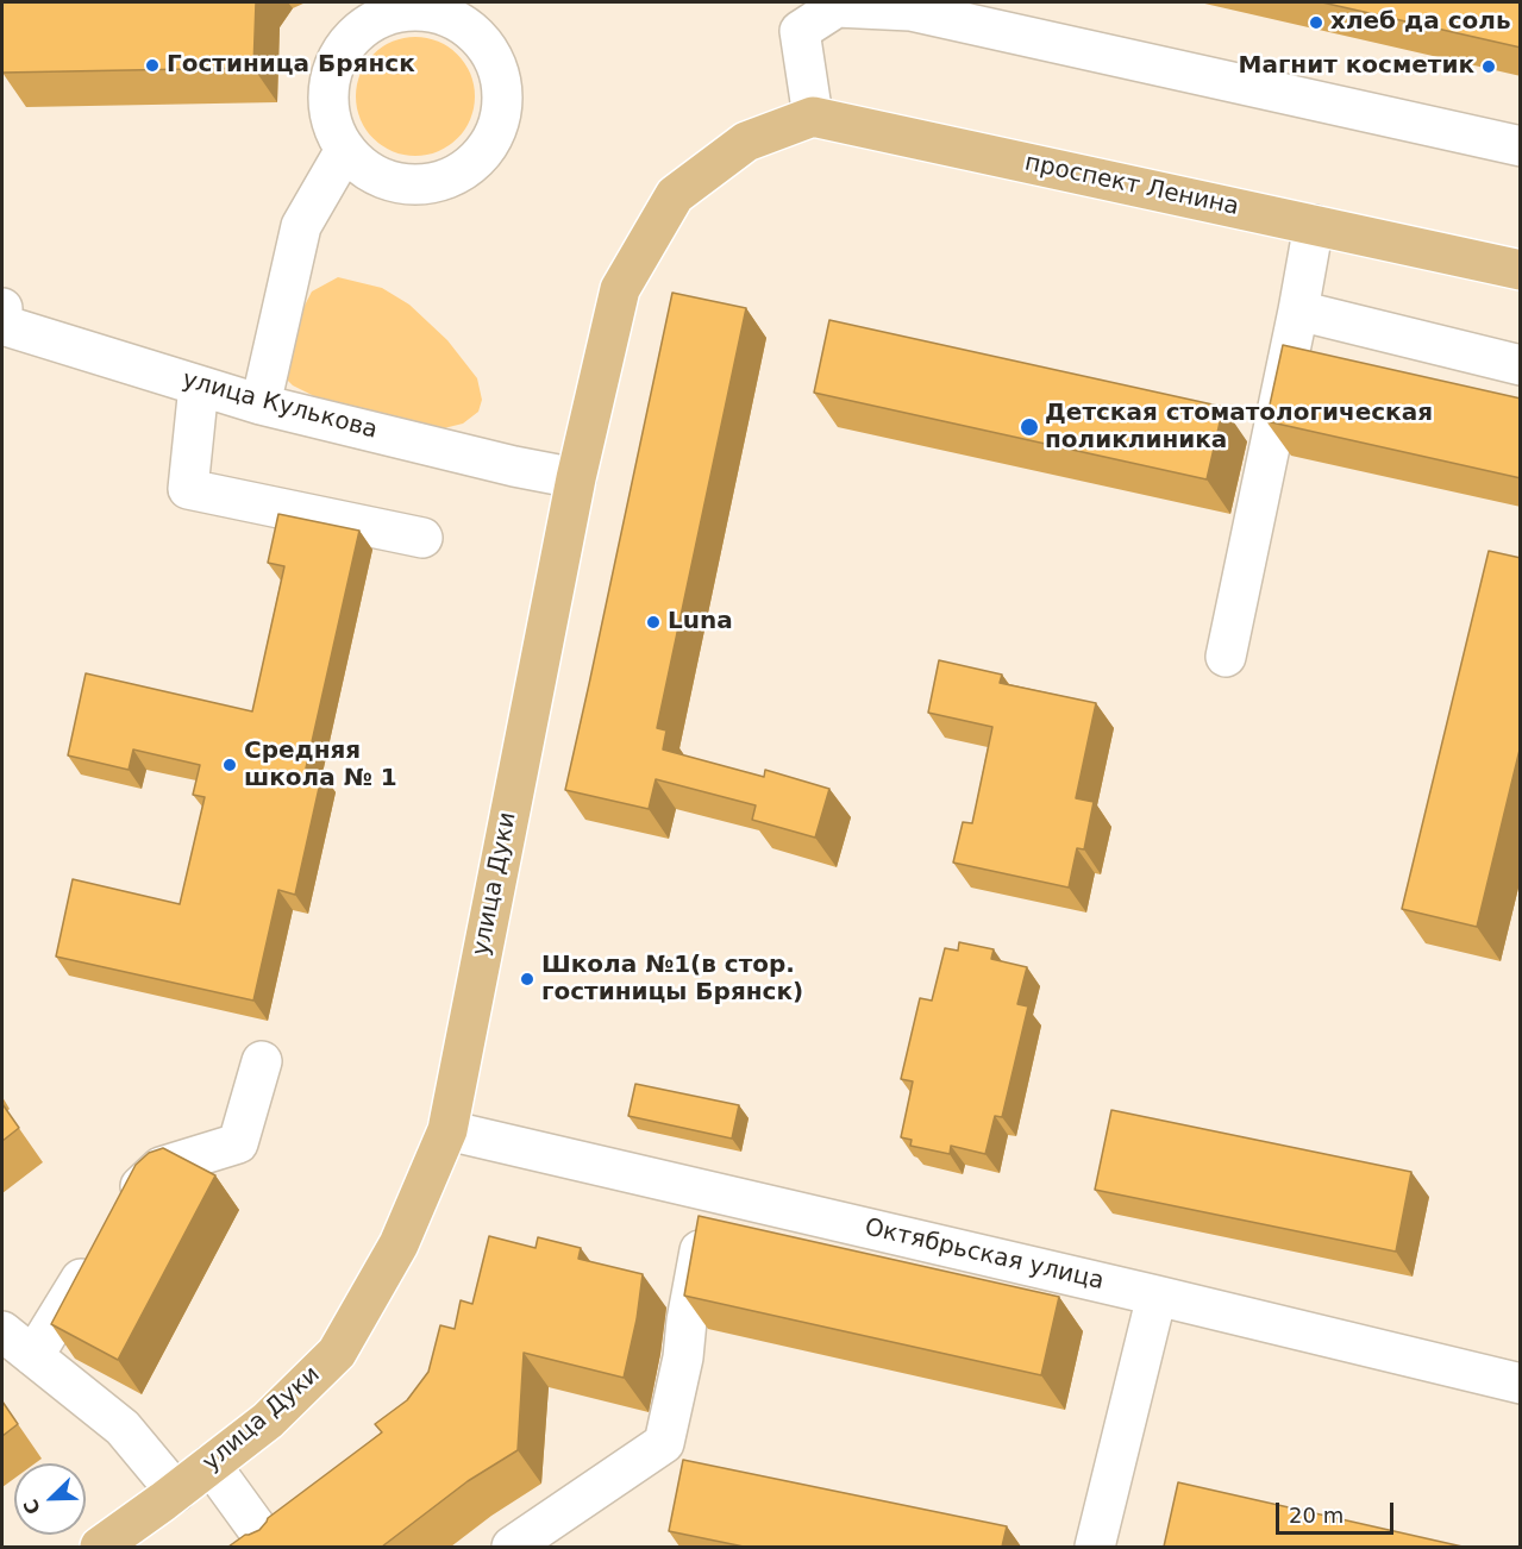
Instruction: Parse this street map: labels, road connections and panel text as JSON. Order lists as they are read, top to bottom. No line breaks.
{"streets":{"main road":["проспект Ленина","улица Дуки"],"street":["улица Кулькова","Октябрьская улица"]},"crossings":[["проспект Ленина","улица Дуки"],["улица Кулькова","улица Дуки"],["улица Дуки","Октябрьская улица"]],"places":["хлеб да соль","Гостиница Брянск","Магнит косметик","Детская стоматологическая поликлиника","Luna","Средняя школа № 1","Школа №1(в стор. гостиницы Брянск)"],"scale_bar":"20 m","north":"bottom left"}
